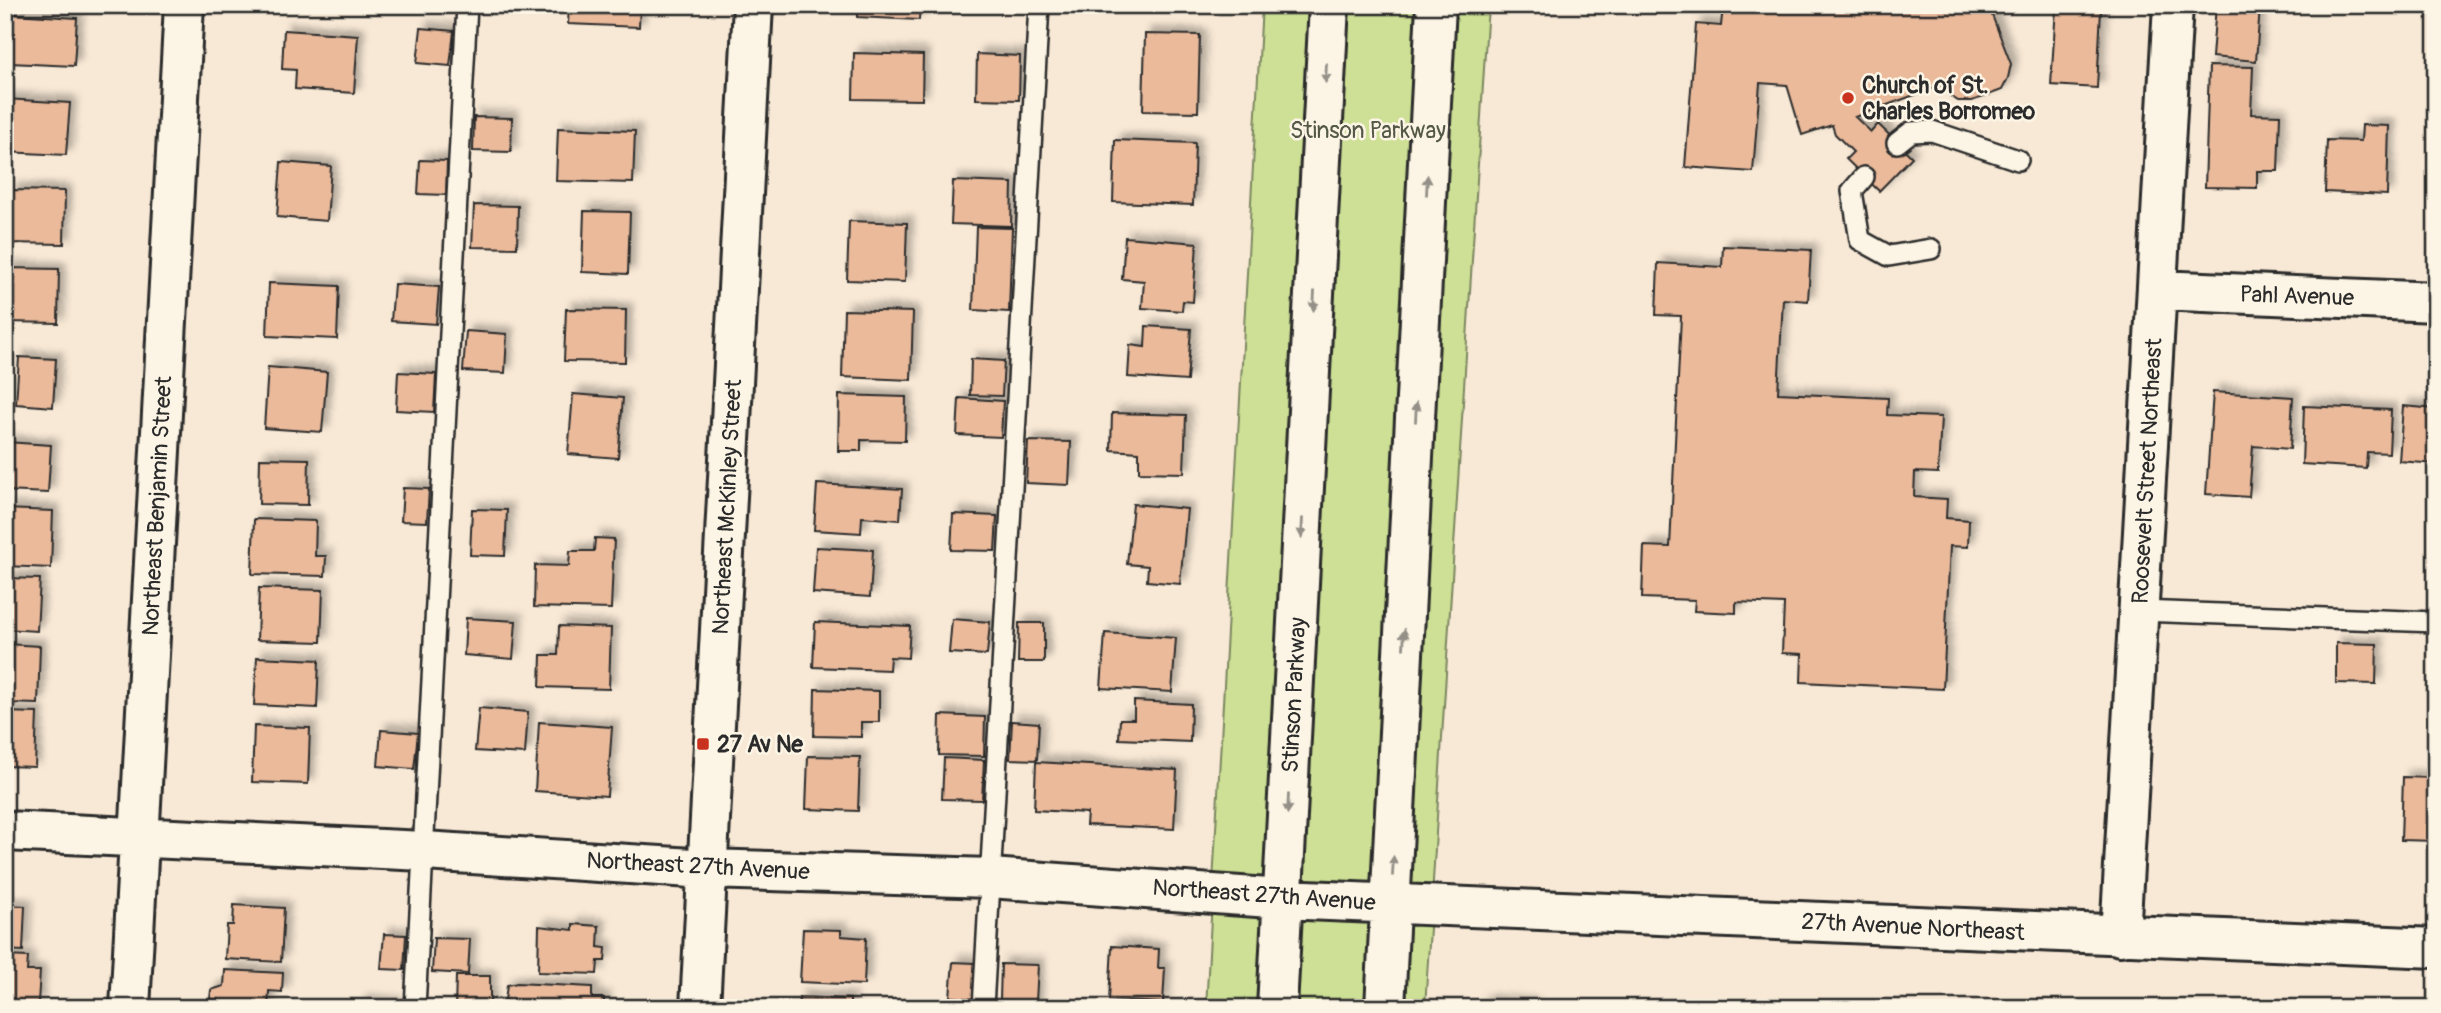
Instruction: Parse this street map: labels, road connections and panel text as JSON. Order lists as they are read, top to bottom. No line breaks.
{"streets":{"street":["Pahl Avenue","Roosevelt Street Northeast","Northeast Benjamin Street","Northeast McKinley Street","Stinson Parkway","Northeast 27th Avenue","27th Avenue Northeast"]},"crossings":[["Pahl Avenue","Roosevelt Street Northeast"],["Roosevelt Street Northeast","27th Avenue Northeast"],["Northeast Benjamin Street","Northeast 27th Avenue"],["Northeast McKinley Street","Northeast 27th Avenue"],["Stinson Parkway","Northeast 27th Avenue"],["Northeast 27th Avenue","27th Avenue Northeast"]],"parks":["Stinson Parkway"],"places":{"other":["Church of St. Charles Borromeo"],"transit":["27 Av Ne"]}}
